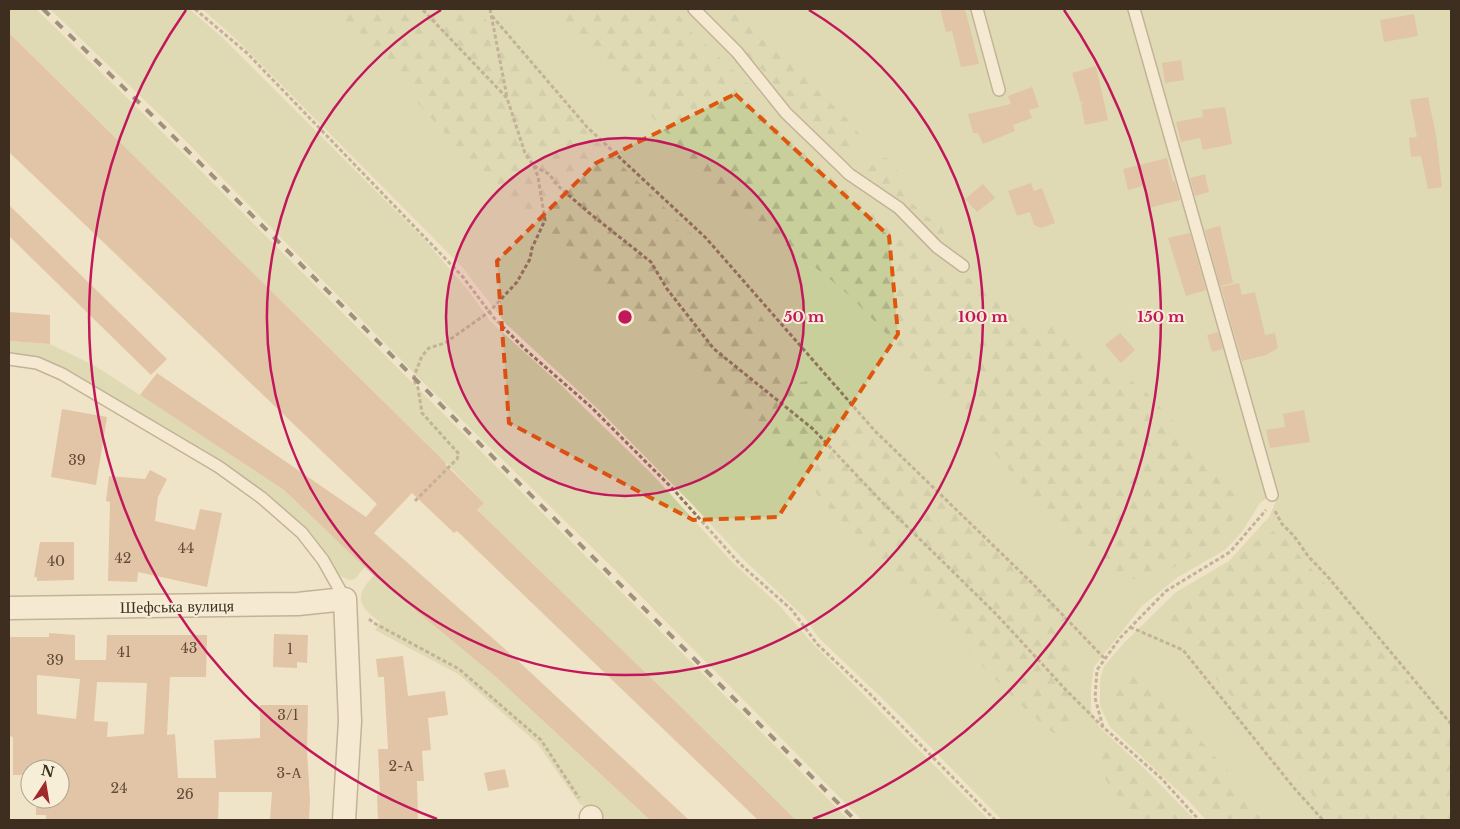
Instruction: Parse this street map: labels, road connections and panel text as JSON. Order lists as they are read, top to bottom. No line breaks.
{"streets":{"street":["Шефська вулиця"]},"house_numbers":["39","44","42","40","43","1","41","39","3/1","2-А","3-А","24","26"],"north":"top","rings":["50 m","100 m","150 m"]}
